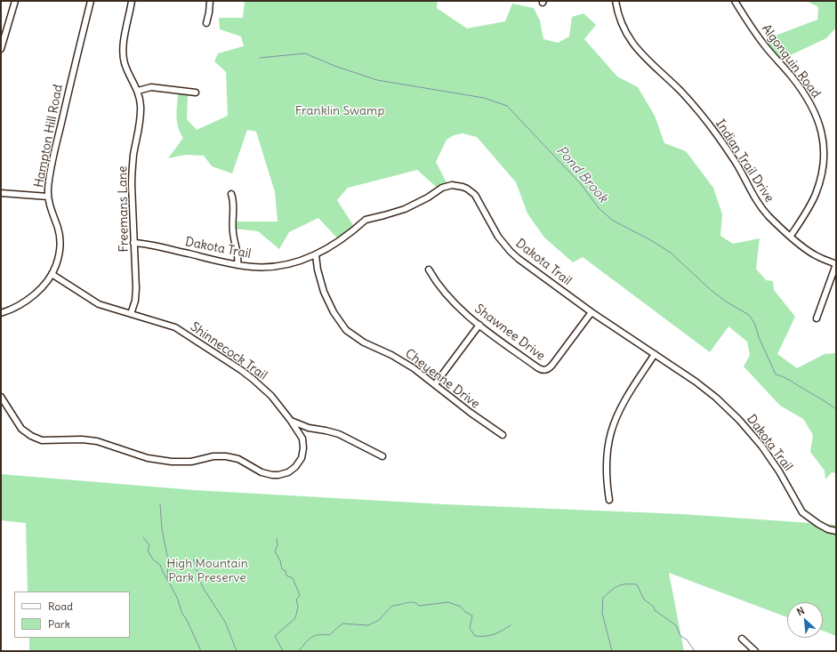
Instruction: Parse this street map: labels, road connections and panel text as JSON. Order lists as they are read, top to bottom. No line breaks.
{"streets":{"street":["Algonquin Road","Hampton Hill Road","Indian Trail Drive","Freemans Lane","Dakota Trail","Shawnee Drive","Shinnecock Trail","Cheyenne Drive"]},"crossings":[["Algonquin Road","Indian Trail Drive"],["Hampton Hill Road","Shinnecock Trail"],["Freemans Lane","Dakota Trail"],["Freemans Lane","Shinnecock Trail"],["Dakota Trail","Shawnee Drive"],["Dakota Trail","Cheyenne Drive"]],"water":["Pond Brook"],"parks":["Franklin Swamp","High Mountain Park Preserve"],"legend":["Road","Park"],"north":"top left"}
